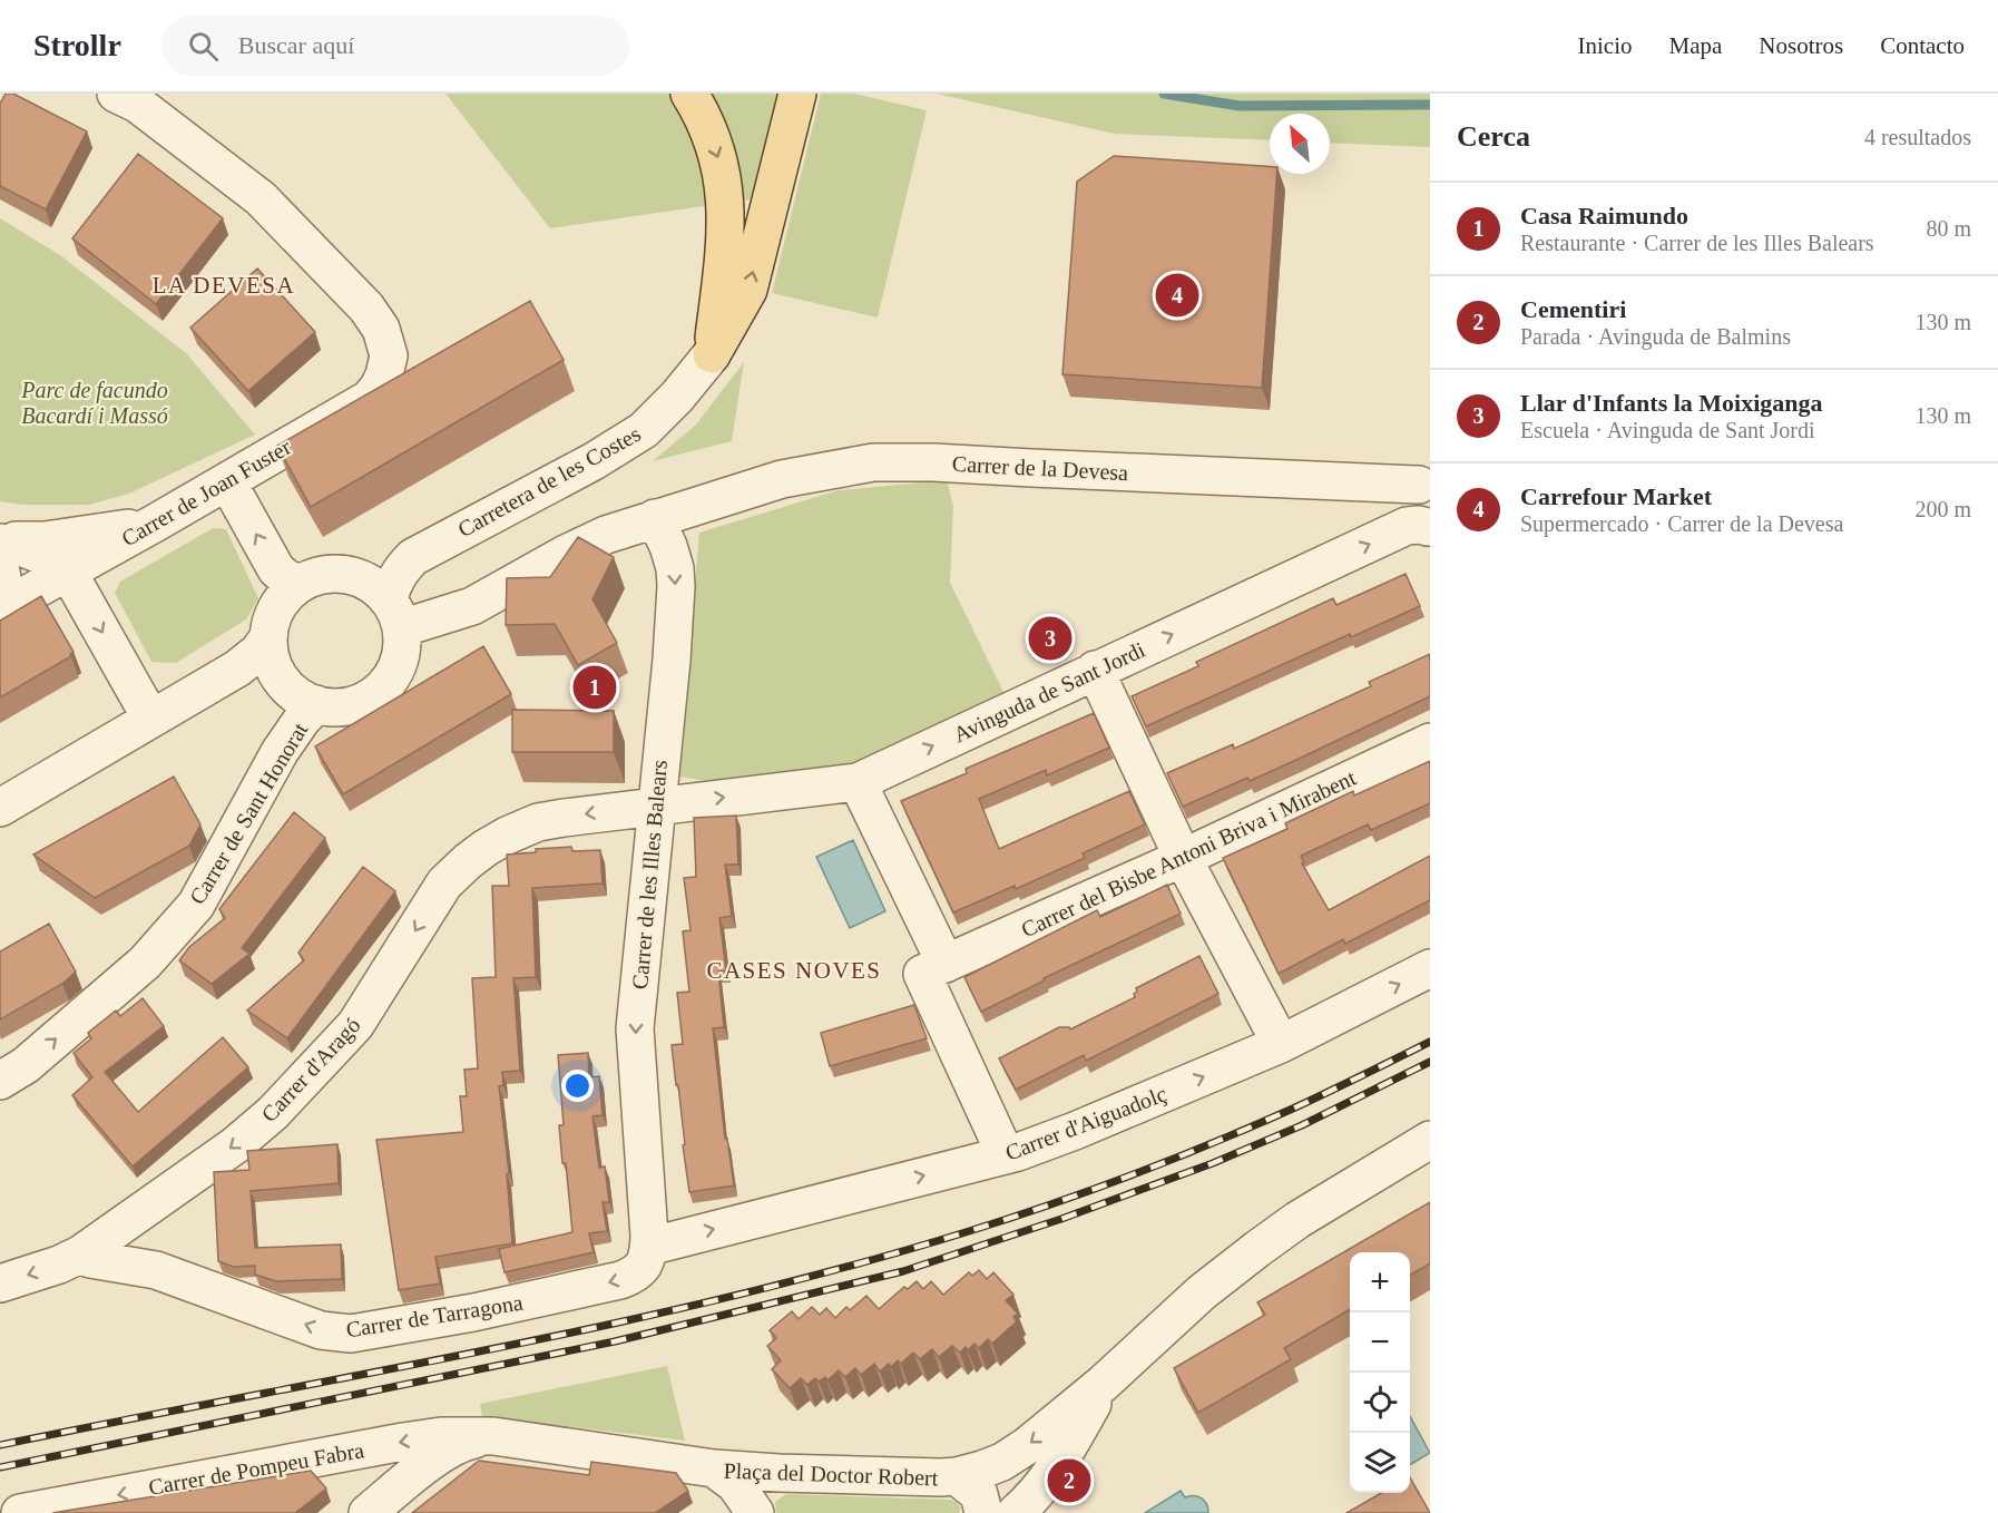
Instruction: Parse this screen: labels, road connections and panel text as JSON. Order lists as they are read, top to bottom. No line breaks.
{"streets":{"street":["Carrer de la Devesa","Carretera de les Costes","Carrer de Joan Fuster","Avinguda de Sant Jordi","Carrer de Sant Honorat","Carrer del Bisbe Antoni Briva i Mirabent","Carrer de les Illes Balears","Carrer d'Aragó","Carrer d'Aiguadolç","Carrer de Tarragona","Carrer de Pompeu Fabra","Plaça del Doctor Robert"]},"crossings":[["Carrer de la Devesa","Carrer de les Illes Balears"],["Carretera de les Costes","Carrer de Sant Honorat"],["Avinguda de Sant Jordi","Carrer de les Illes Balears"],["Avinguda de Sant Jordi","Carrer d'Aragó"],["Carrer del Bisbe Antoni Briva i Mirabent","Carrer d'Aiguadolç"],["Carrer de les Illes Balears","Carrer d'Aragó"],["Carrer de les Illes Balears","Carrer d'Aiguadolç"],["Carrer de les Illes Balears","Carrer de Tarragona"],["Carrer d'Aragó","Carrer de Tarragona"],["Carrer d'Aiguadolç","Carrer de Tarragona"]],"one_way":["Avinguda de Sant Jordi","Carrer de les Illes Balears","Carrer de Pompeu Fabra"],"districts":["LA DEVESA","CASES NOVES"],"parks":["Parc de facundo Bacardí i Massó"],"north":"top left","page":{"header":"Strollr","search":"Buscar aquí","nav":["Inicio","Mapa","Nosotros","Contacto"],"heading":["Cerca","4 resultados"],"list":[{"mark":"1","name":"Casa Raimundo","note":"Restaurante · Carrer de les Illes Balears","value":"80 m"},{"mark":"2","name":"Cementiri","note":"Parada · Avinguda de Balmins","value":"130 m"},{"mark":"3","name":"Llar d'Infants la Moixiganga","note":"Escuela · Avinguda de Sant Jordi","value":"130 m"},{"mark":"4","name":"Carrefour Market","note":"Supermercado · Carrer de la Devesa","value":"200 m"}],"pins":["4","3","1","2"],"map_buttons":["+","−"]}}
